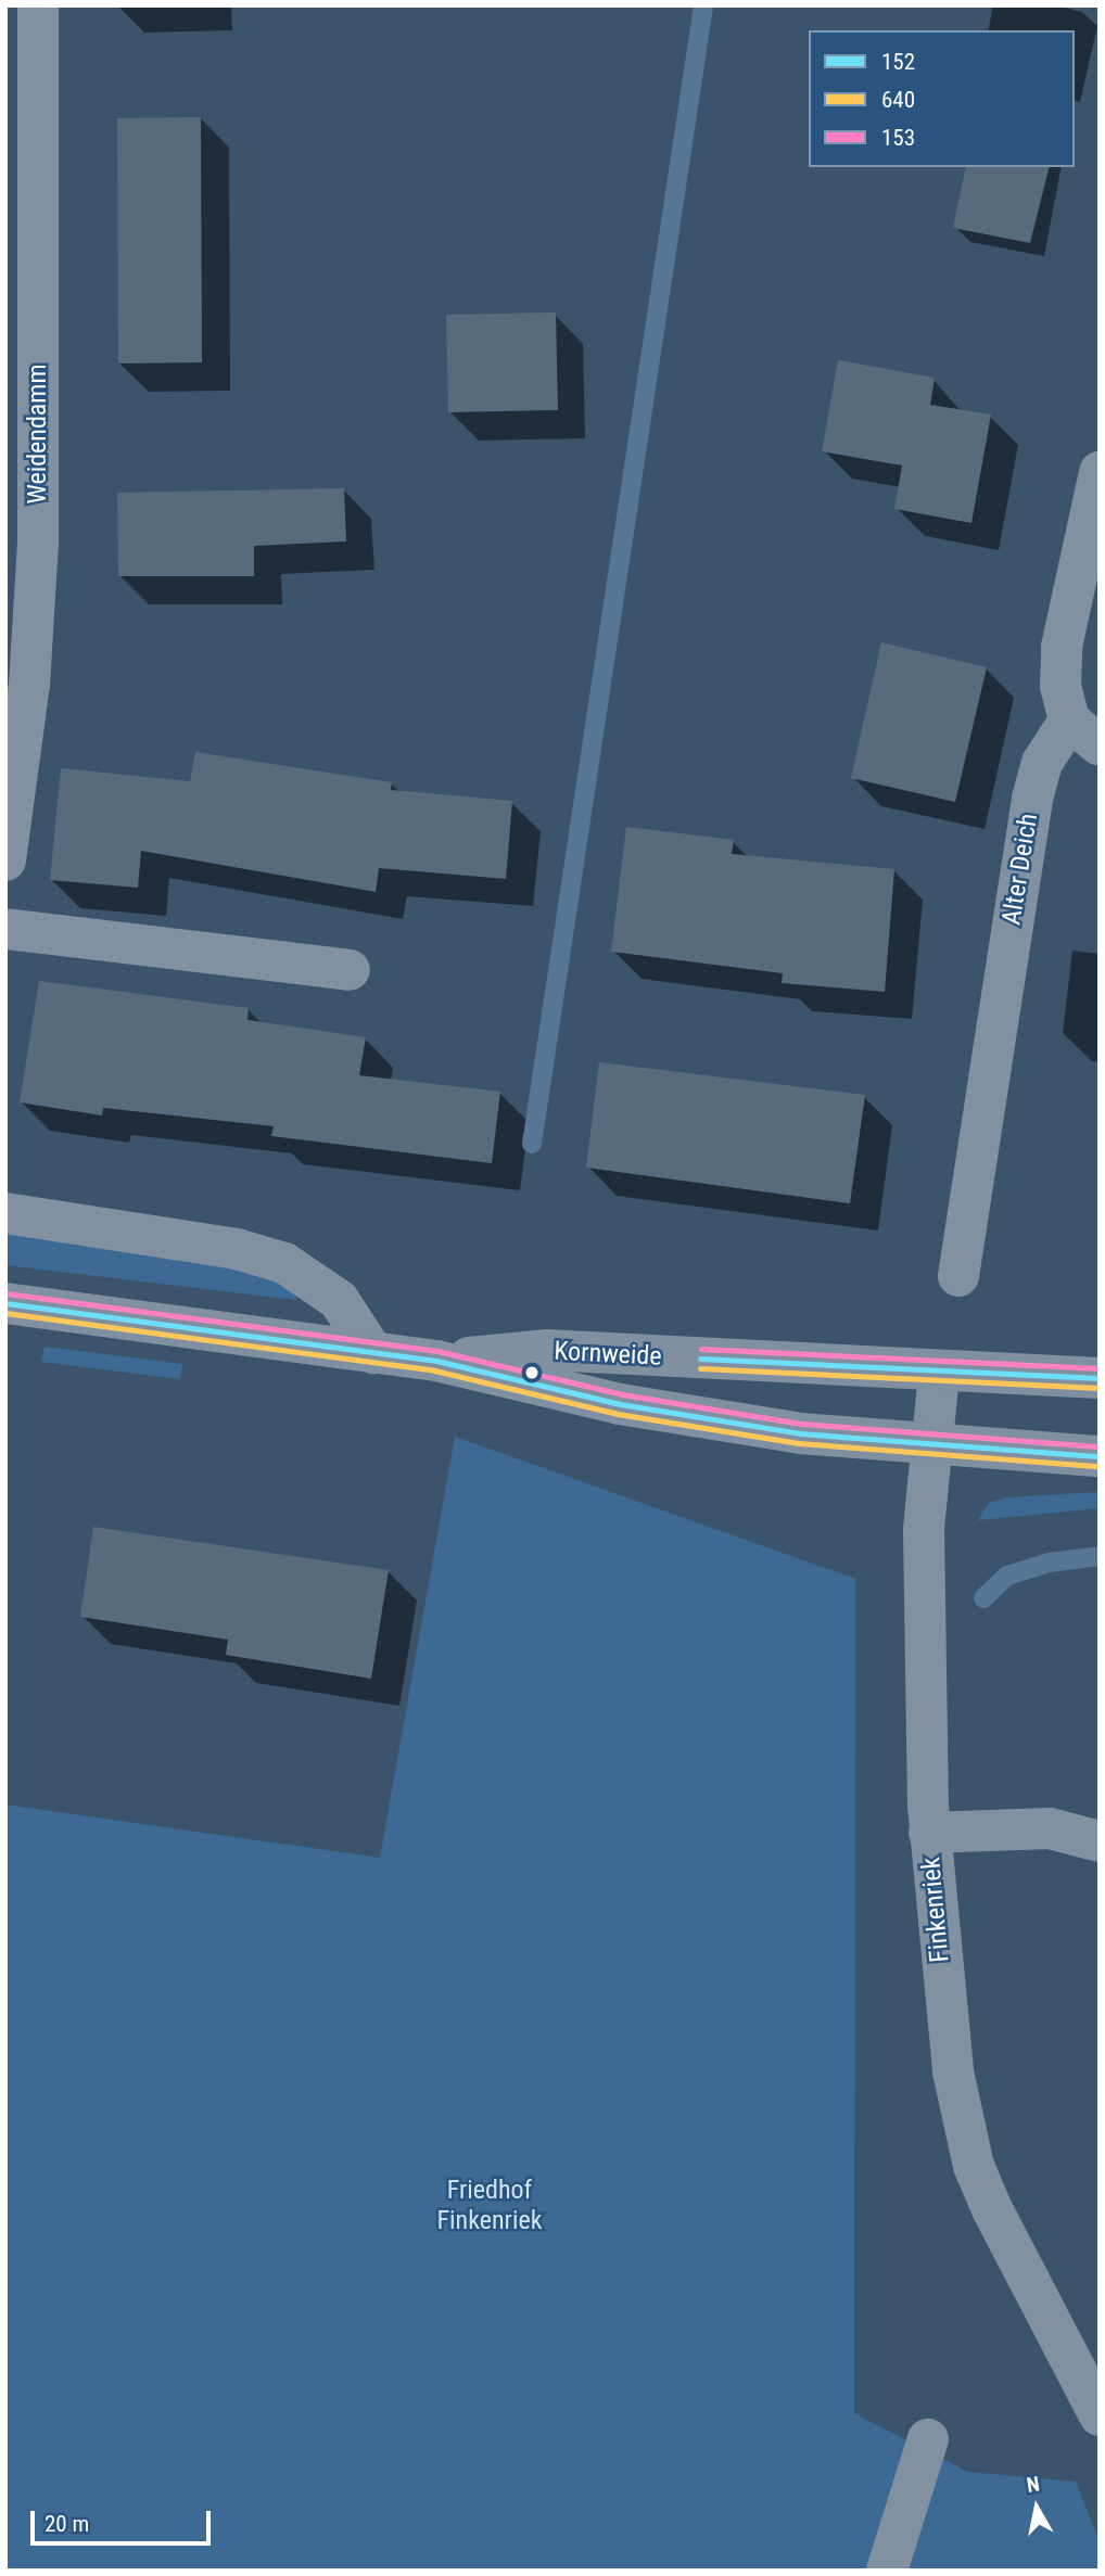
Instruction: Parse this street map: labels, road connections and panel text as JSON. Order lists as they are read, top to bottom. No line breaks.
{"streets":{"main road":["Kornweide"],"street":["Weidendamm","Alter Deich","Finkenriek"]},"crossings":[["Kornweide","Finkenriek"]],"parks":["Friedhof Finkenriek"],"lines":["transit line 153","transit line 152","transit line 640"],"legend":["152","640","153"],"scale_bar":"20 m","north":"top"}
